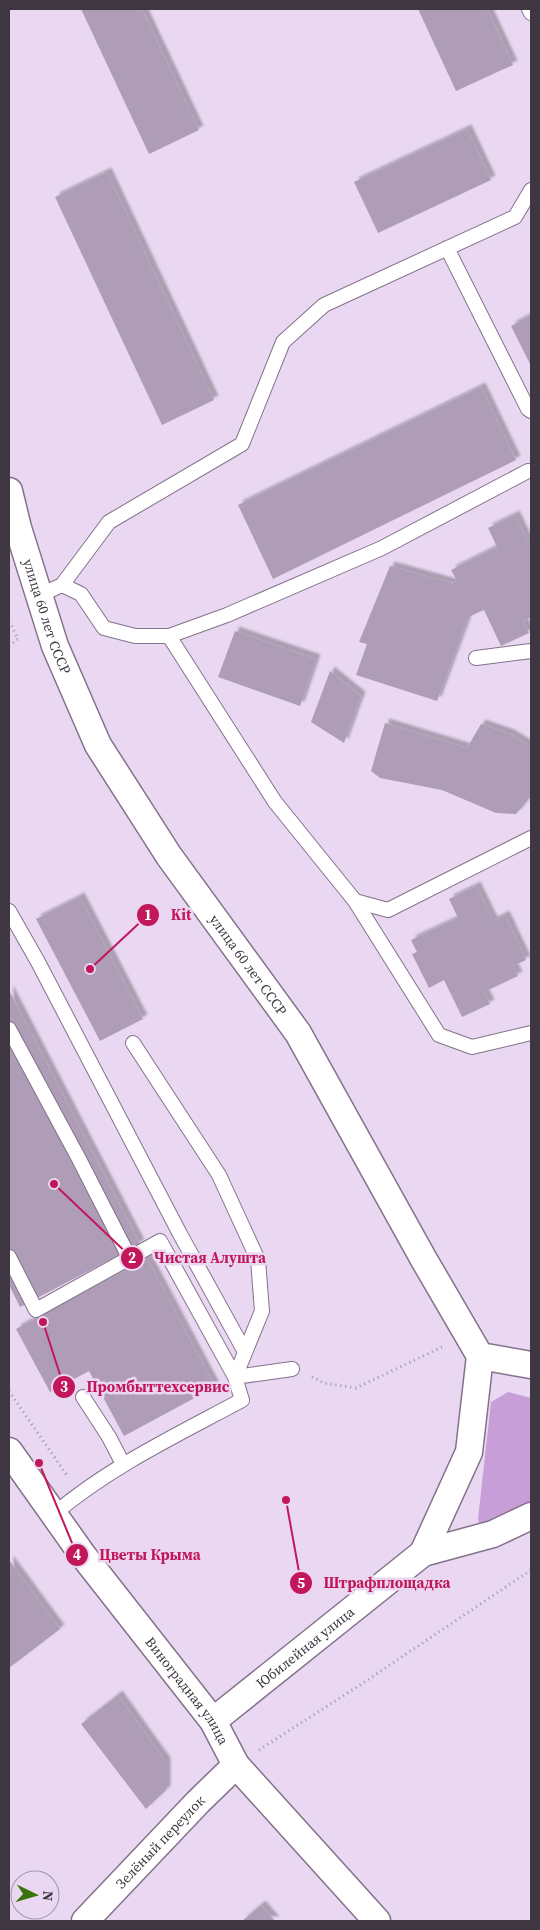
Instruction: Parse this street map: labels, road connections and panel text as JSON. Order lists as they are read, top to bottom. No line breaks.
{"streets":{"street":["улица 60 лет СССР","Юбилейная улица","Виноградная улица","Зелёный переулок"]},"crossings":[["Юбилейная улица","Виноградная улица"],["Виноградная улица","Зелёный переулок"]],"places":["Kit","Чистая Алушта","Промбыттехсервис","Цветы Крыма","Штрафплощадка"],"north":"right"}
